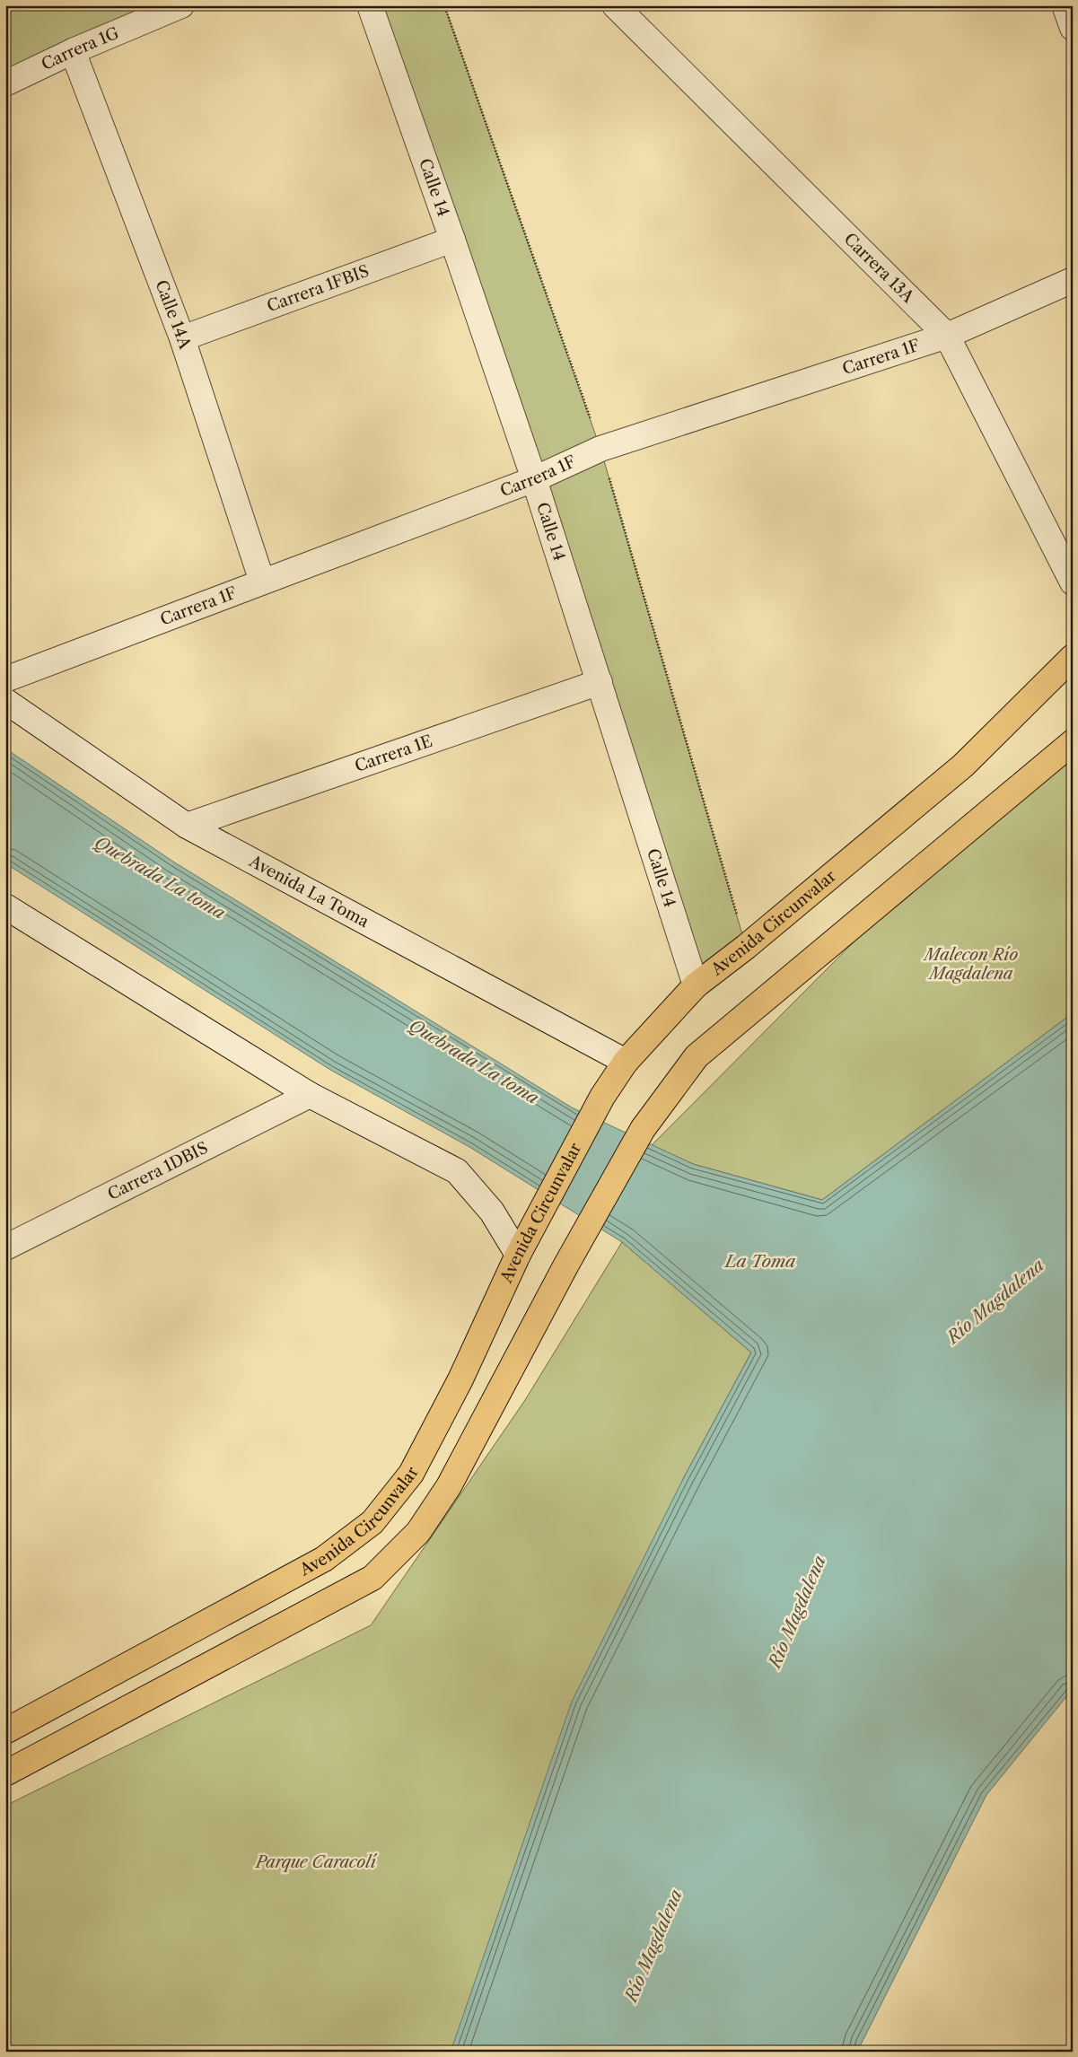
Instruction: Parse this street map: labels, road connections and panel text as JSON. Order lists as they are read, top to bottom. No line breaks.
{"streets":{"main road":["Avenida Circunvalar"],"street":["Carrera 1G","Calle 14","Carrera 13A","Carrera 1FBIS","Calle 14A","Carrera 1F","Carrera 1E","Avenida La Toma","Carrera 1DBIS"]},"crossings":[["Carrera 1G","Calle 14A"],["Calle 14","Carrera 1FBIS"],["Calle 14","Carrera 1F"],["Calle 14","Carrera 1E"],["Calle 14","Avenida Circunvalar"],["Carrera 13A","Carrera 1F"],["Carrera 1FBIS","Calle 14A"],["Calle 14A","Carrera 1F"],["Carrera 1E","Avenida La Toma"],["Avenida La Toma","Avenida Circunvalar"]],"water":["Quebrada La toma","La Toma","Río Magdalena"],"parks":["Malecon Río Magdalena","Parque Caracolí"]}
